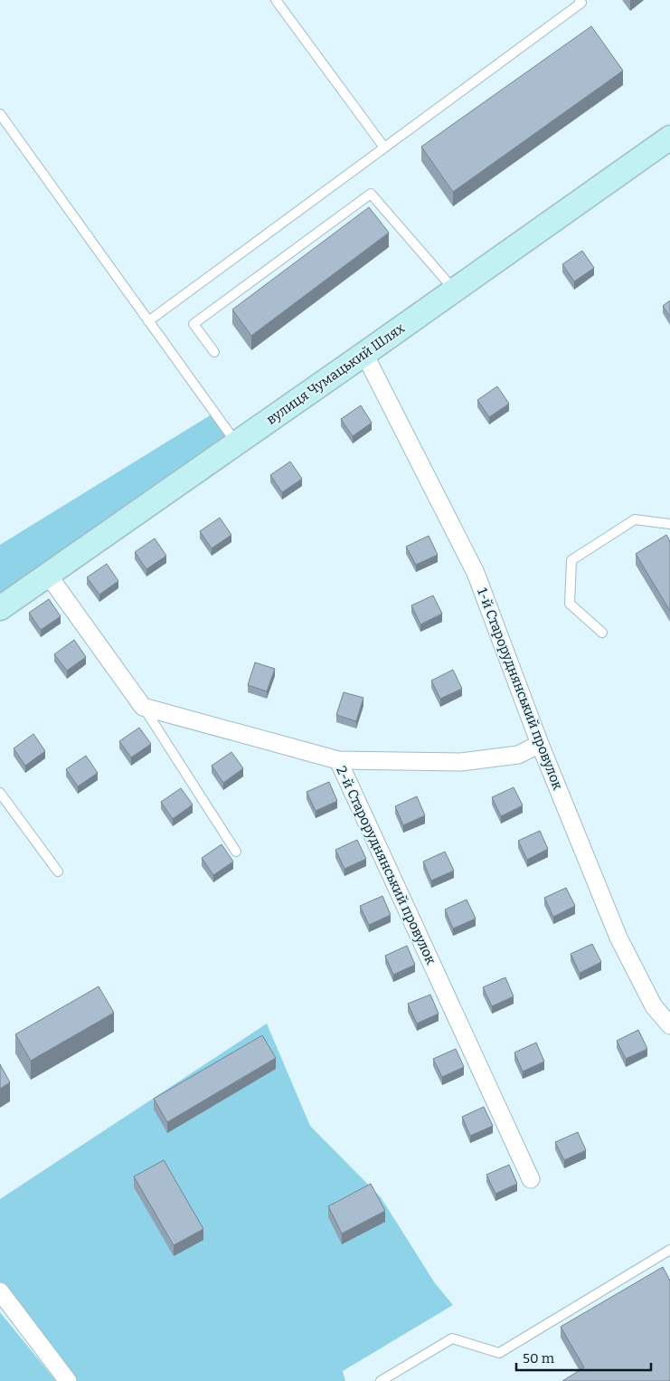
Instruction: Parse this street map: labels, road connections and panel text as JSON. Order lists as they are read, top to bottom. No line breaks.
{"streets":{"street":["вулиця Чумацький Шлях","1-й Староруднянський провулок","2-й Староруднянський провулок"]},"crossings":[["вулиця Чумацький Шлях","1-й Староруднянський провулок"]],"scale_bar":"50 m"}
